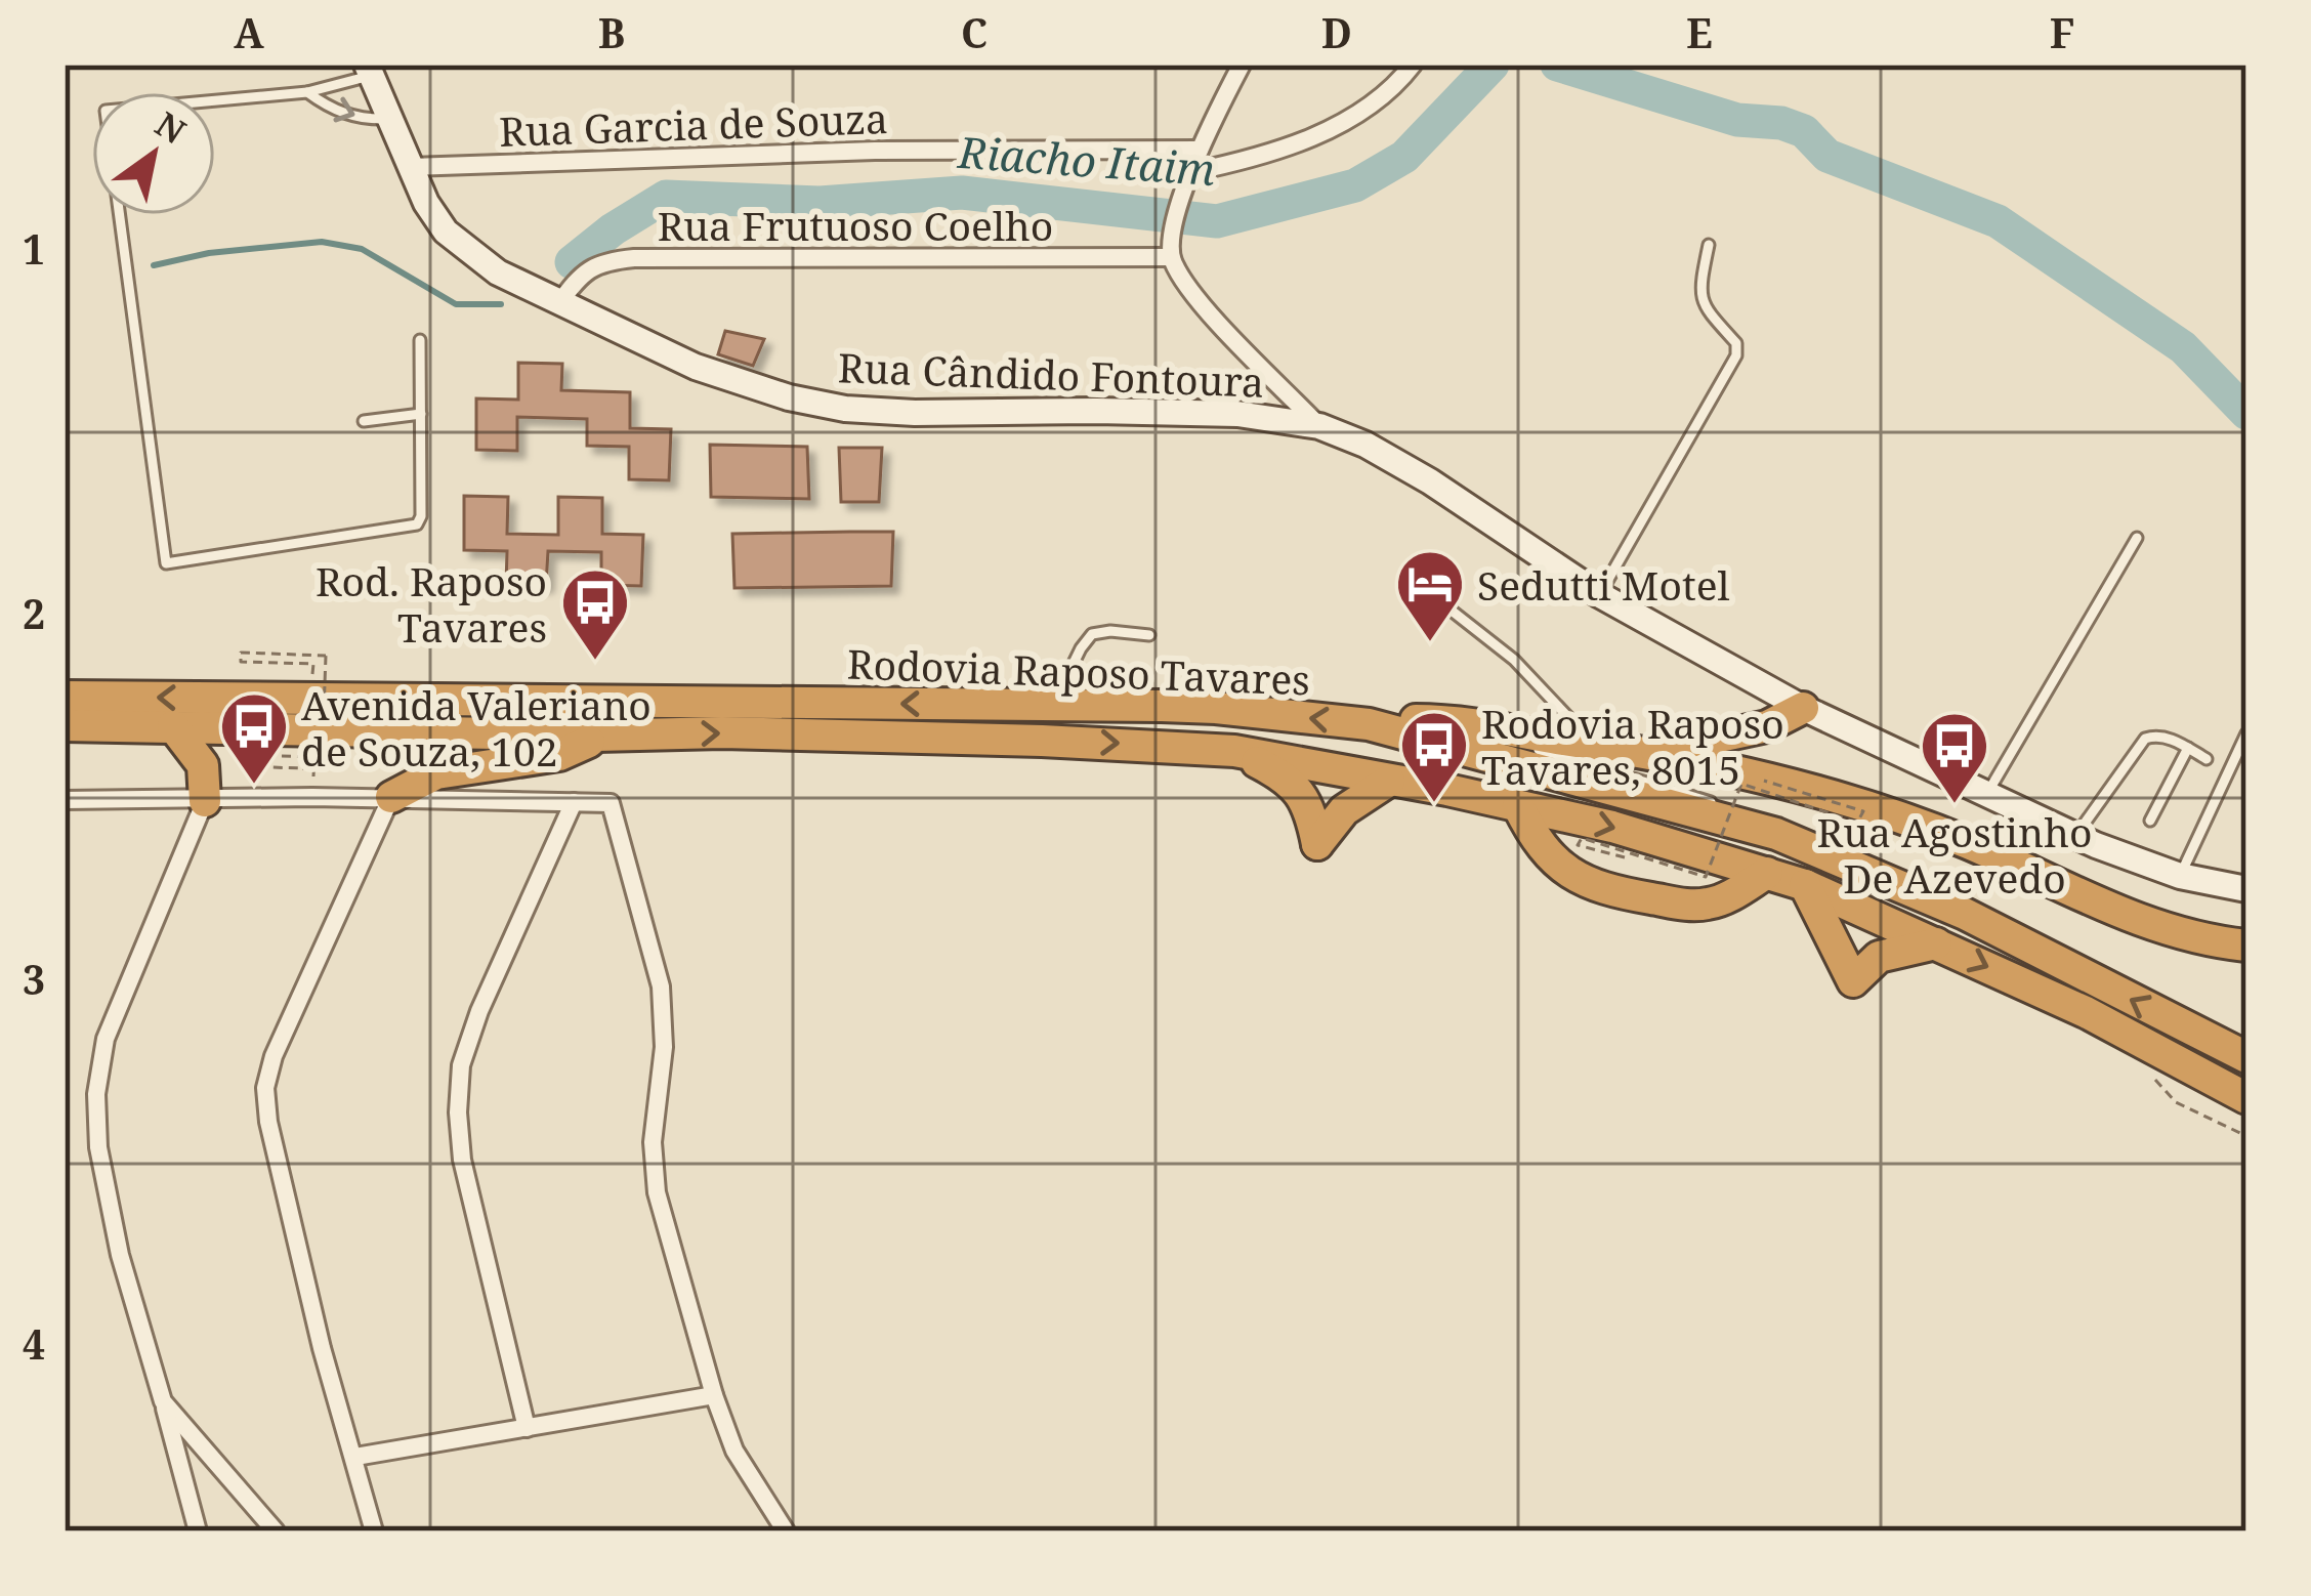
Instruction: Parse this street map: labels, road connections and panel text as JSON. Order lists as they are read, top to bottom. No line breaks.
{"streets":{"highway":["Rodovia Raposo Tavares"],"main road":["Rua Cândido Fontoura"],"street":["Rua Garcia de Souza","Rua Frutuoso Coelho"]},"crossings":[["Rua Garcia de Souza","Rua Cândido Fontoura"],["Rua Frutuoso Coelho","Rua Cândido Fontoura"]],"water":["Riacho Itaim"],"places":{"hotel":["Sedutti Motel"],"bus stop":["Rod. Raposo Tavares","Avenida Valeriano de Souza, 102","Rodovia Raposo Tavares, 8015","Rua Agostinho De Azevedo"]},"north":"top right","grid":{"columns":["A","B","C","D","E","F"],"rows":["1","2","3","4"]}}
